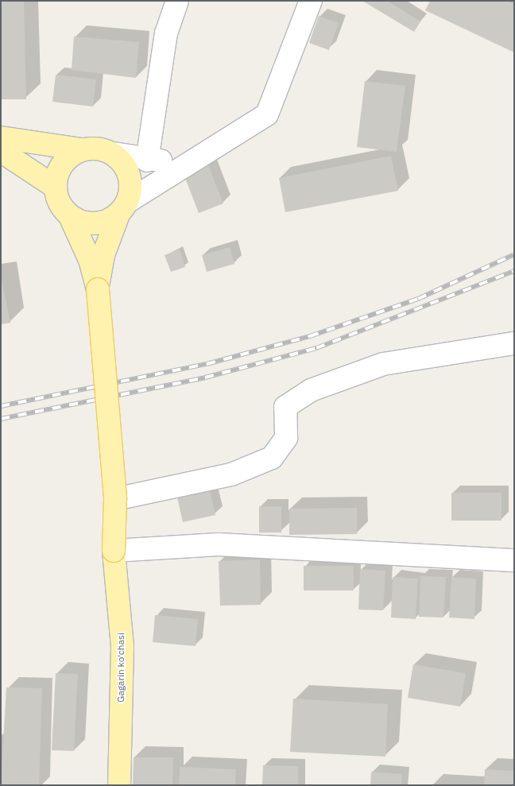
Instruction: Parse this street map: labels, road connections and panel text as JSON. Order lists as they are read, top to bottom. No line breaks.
{"streets":{"main road":["Gagarin ko'chasi"]}}
